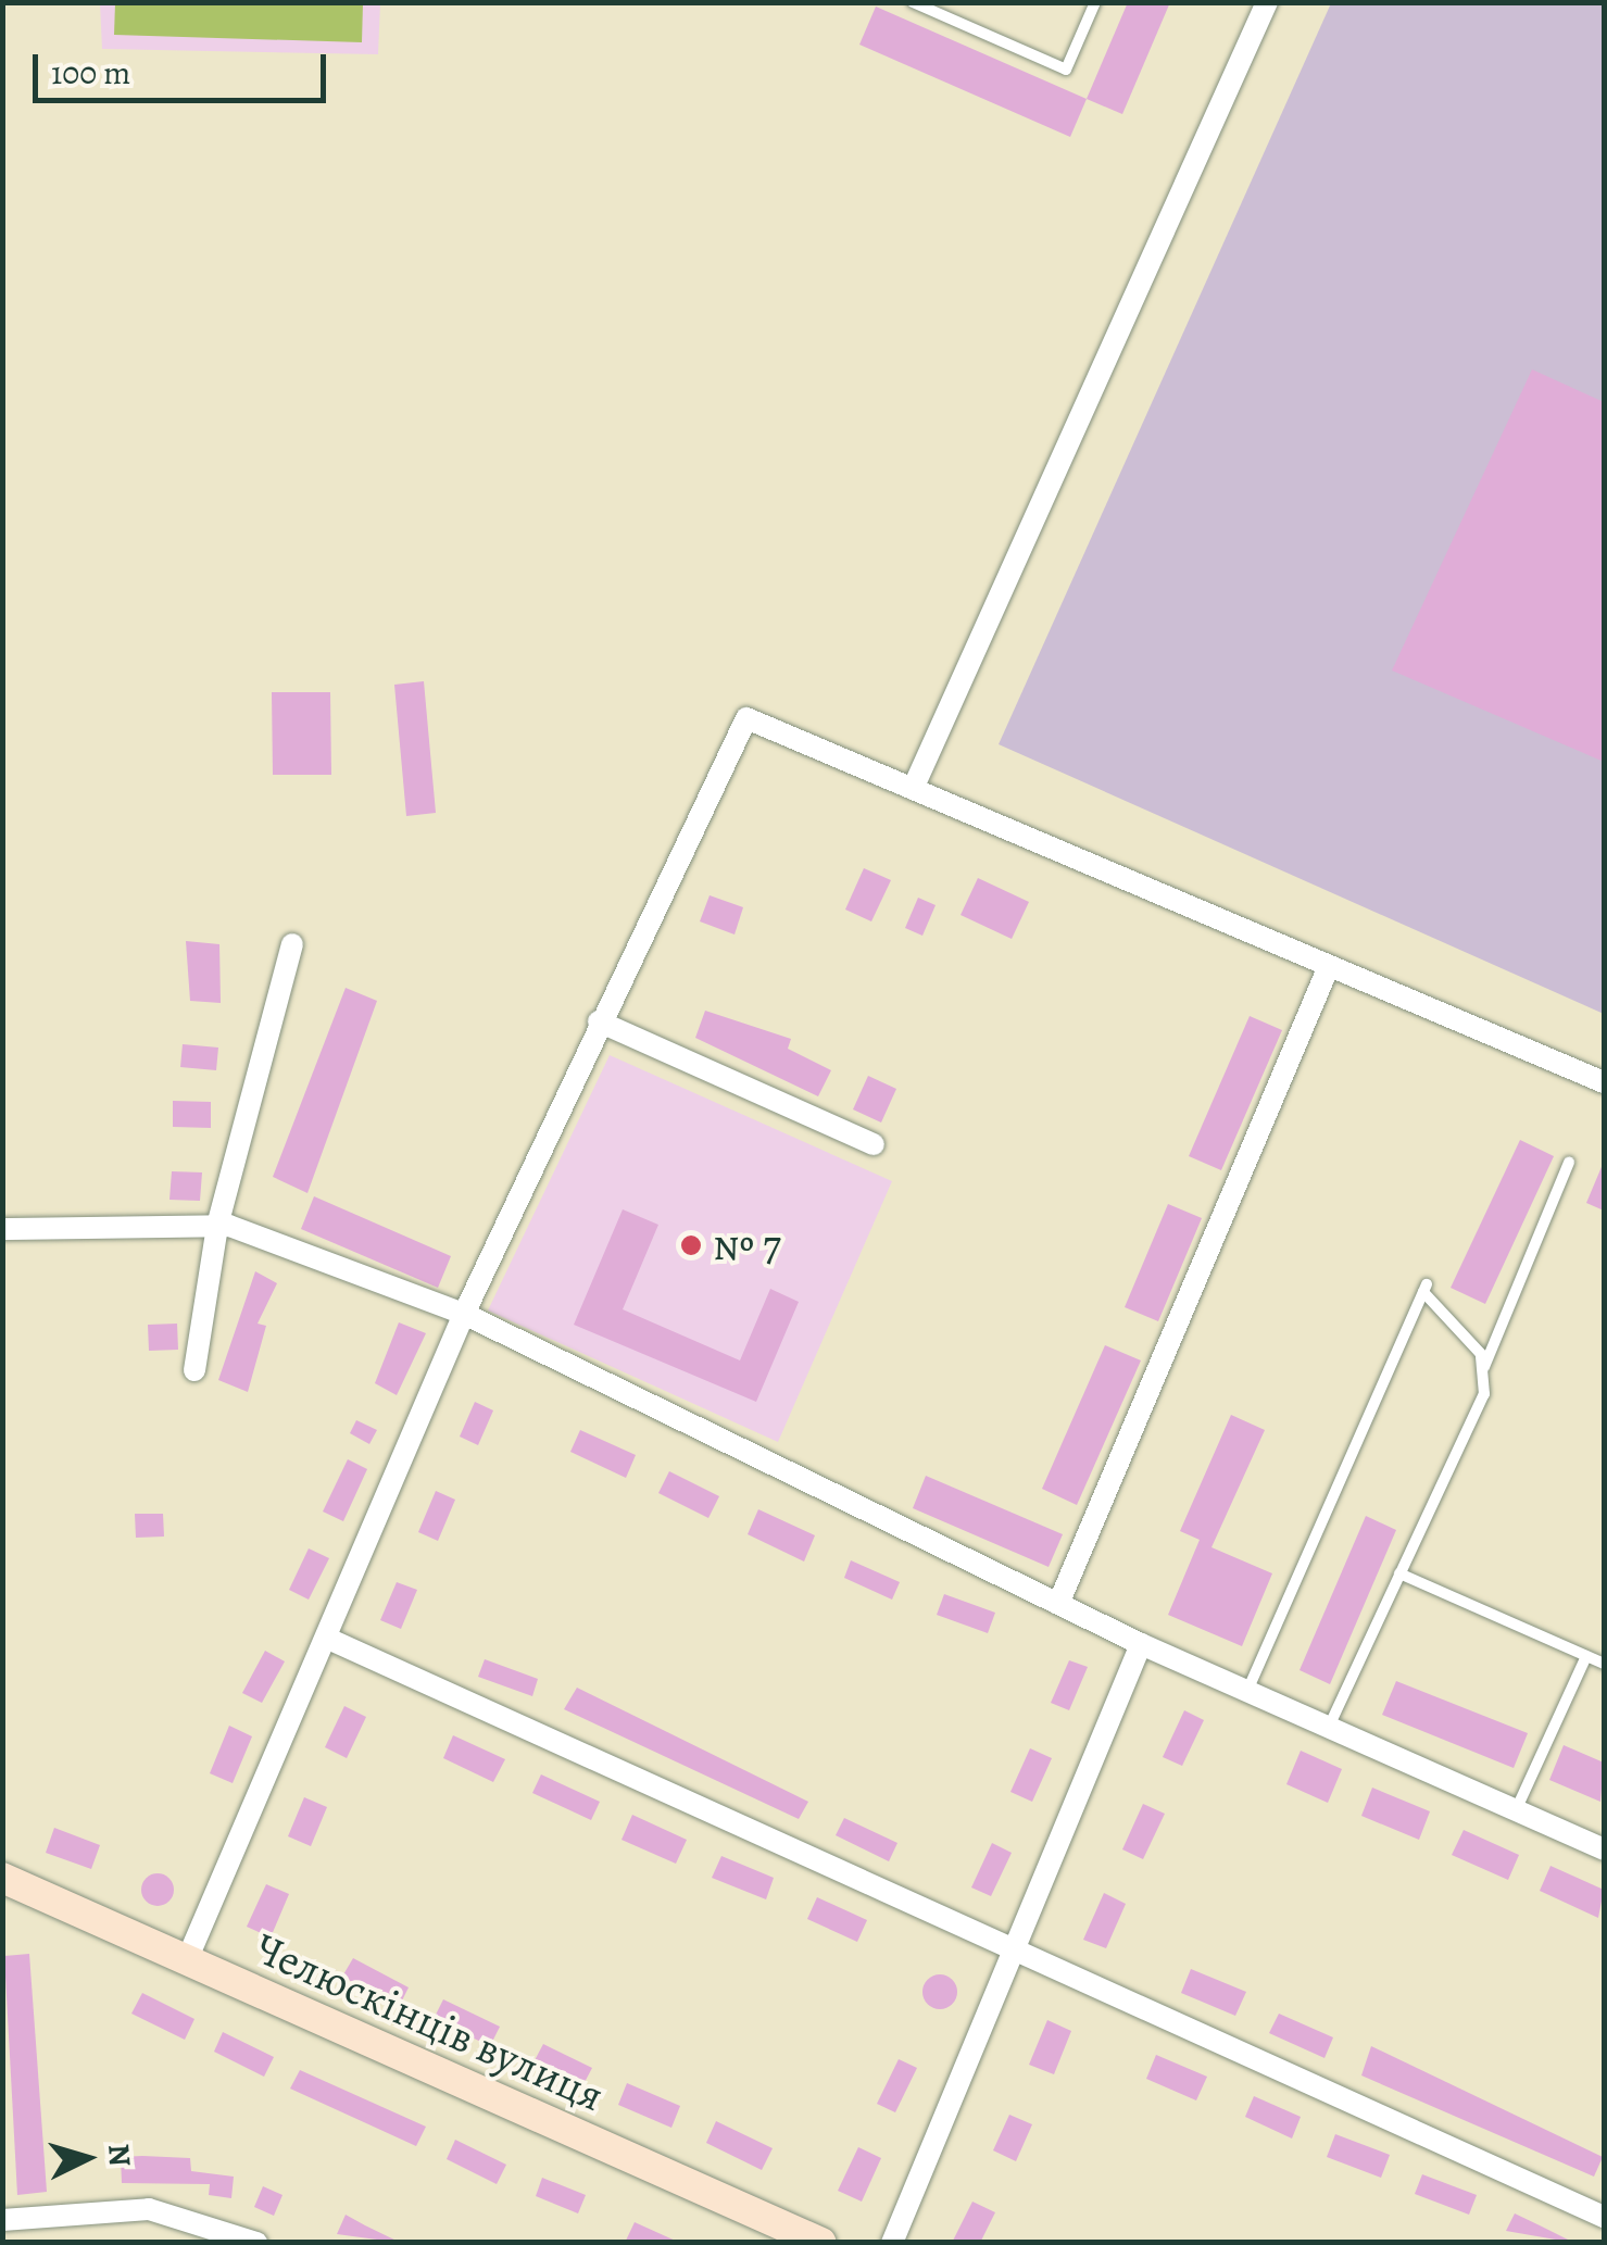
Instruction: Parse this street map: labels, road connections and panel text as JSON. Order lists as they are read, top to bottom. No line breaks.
{"streets":{"main road":["Челюскінців вулиця"]},"places":["№ 7"],"scale_bar":"100 m","north":"right"}
